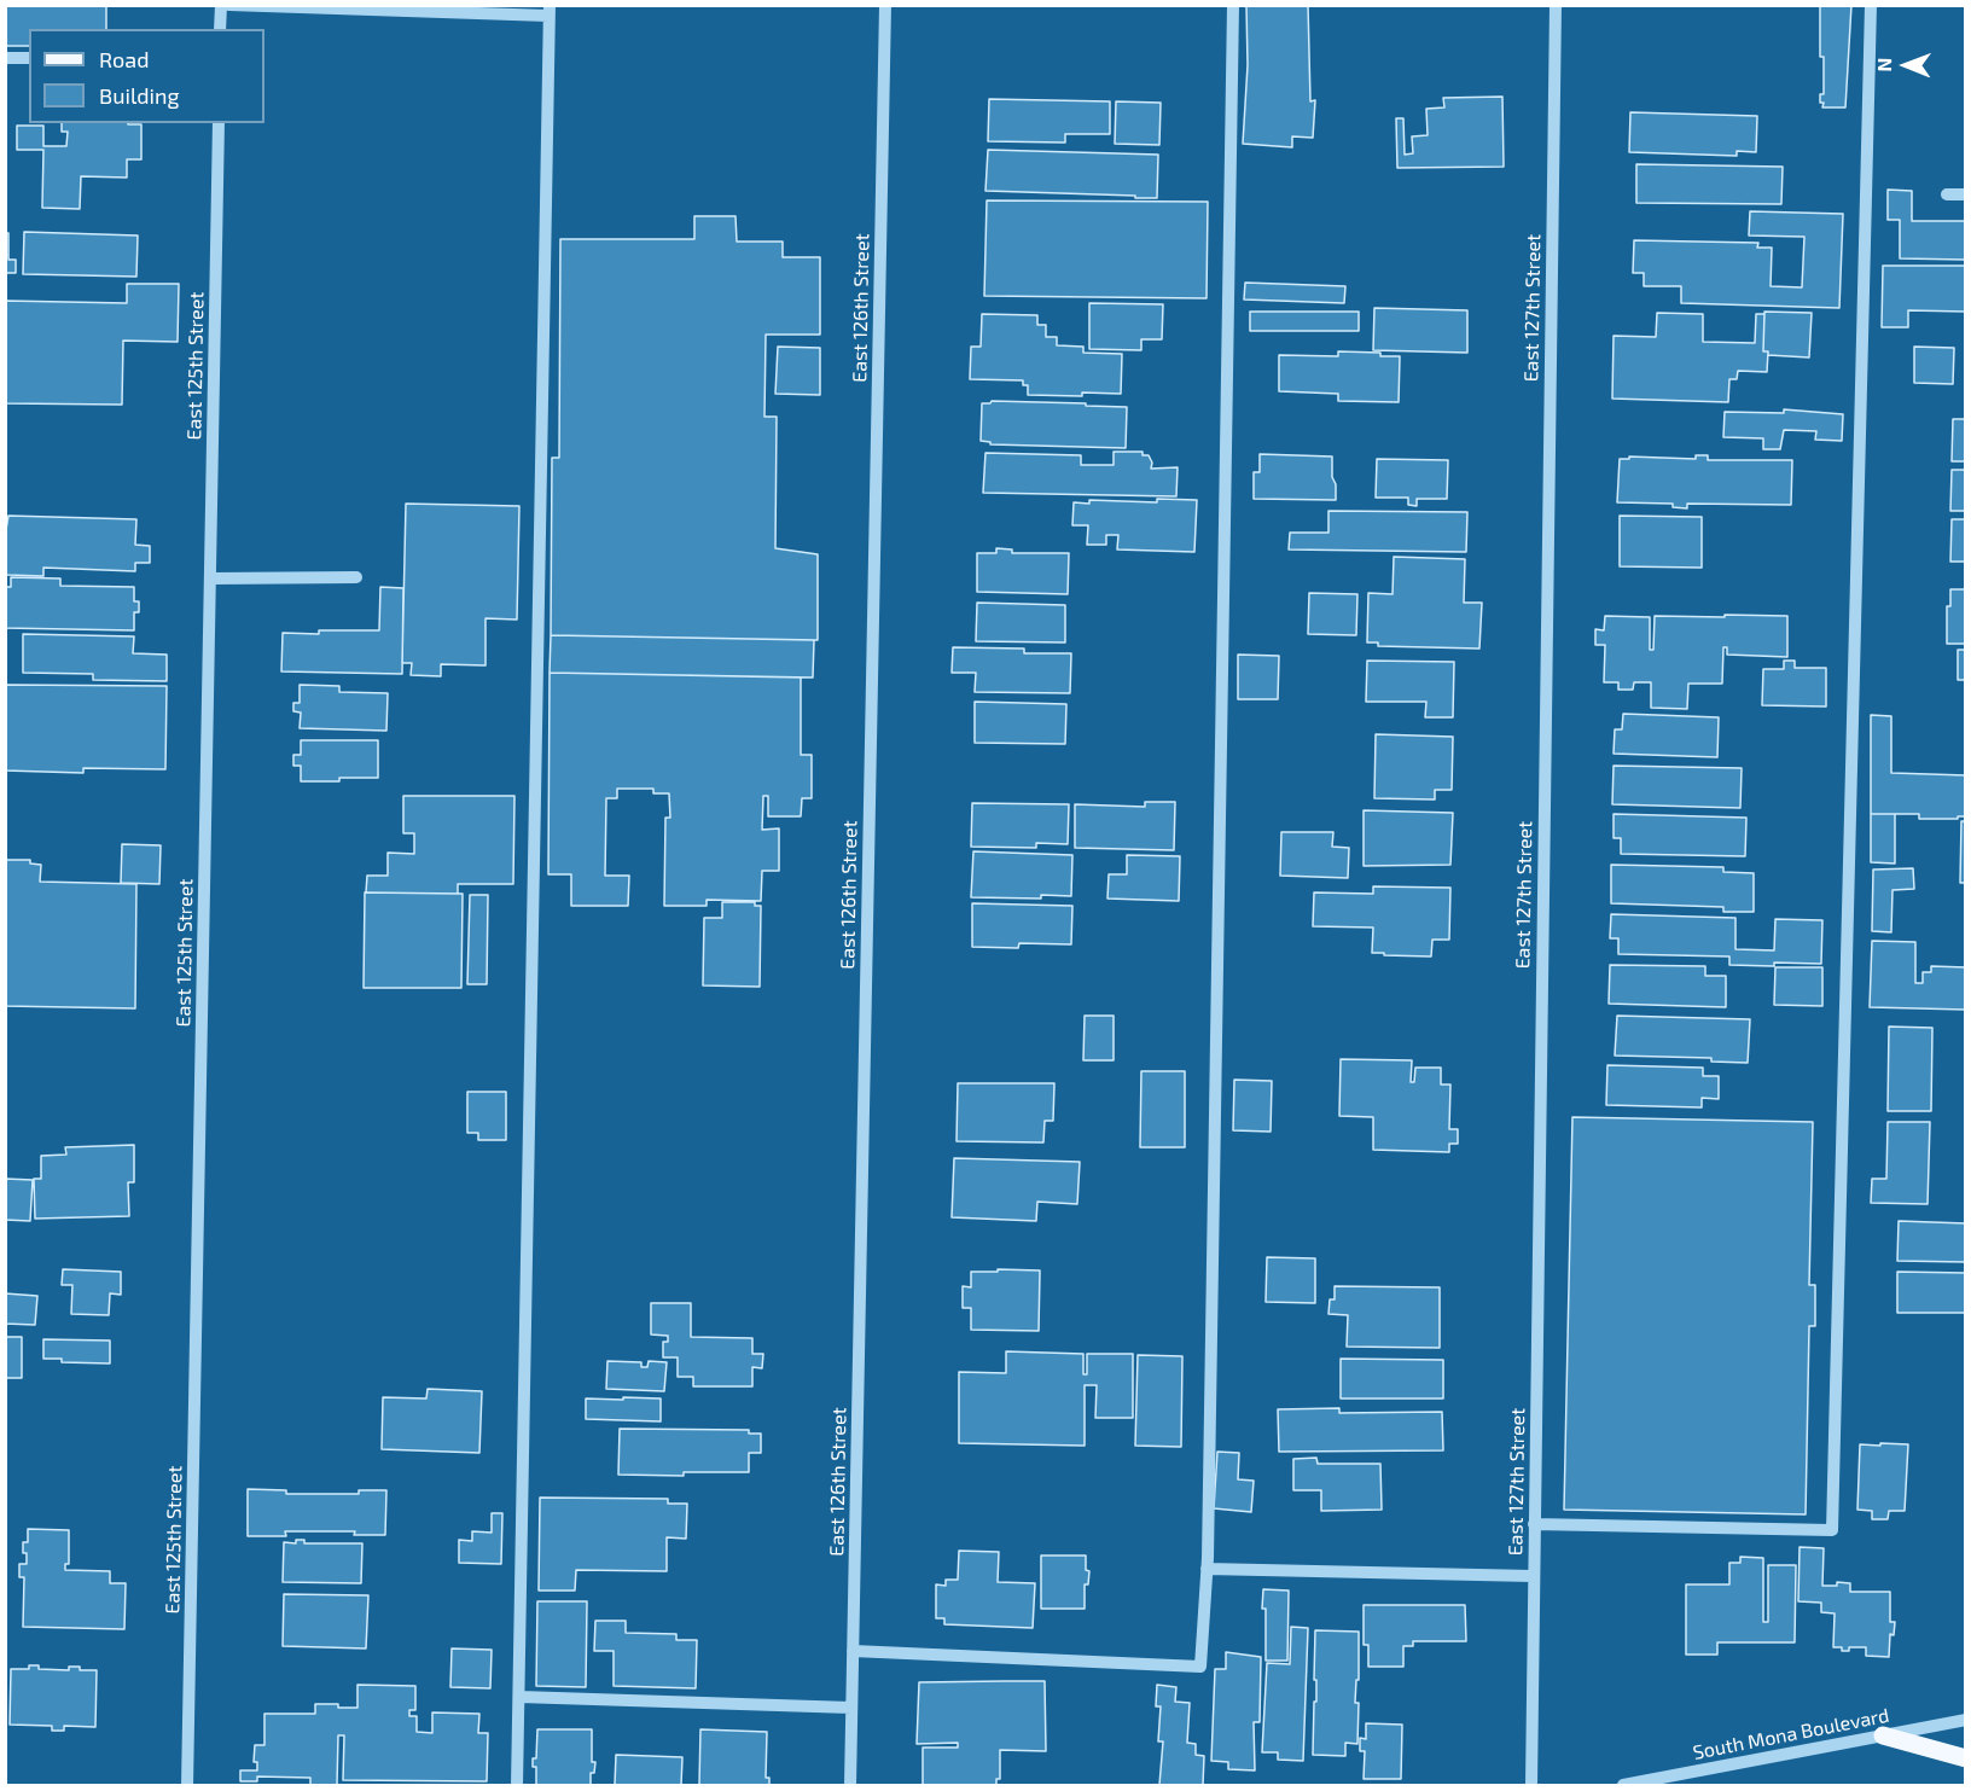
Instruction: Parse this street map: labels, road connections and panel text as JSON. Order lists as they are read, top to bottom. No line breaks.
{"streets":{"street":["East 126th Street","East 127th Street","East 125th Street","South Mona Boulevard"]},"legend":["Road","Building"],"north":"left"}
